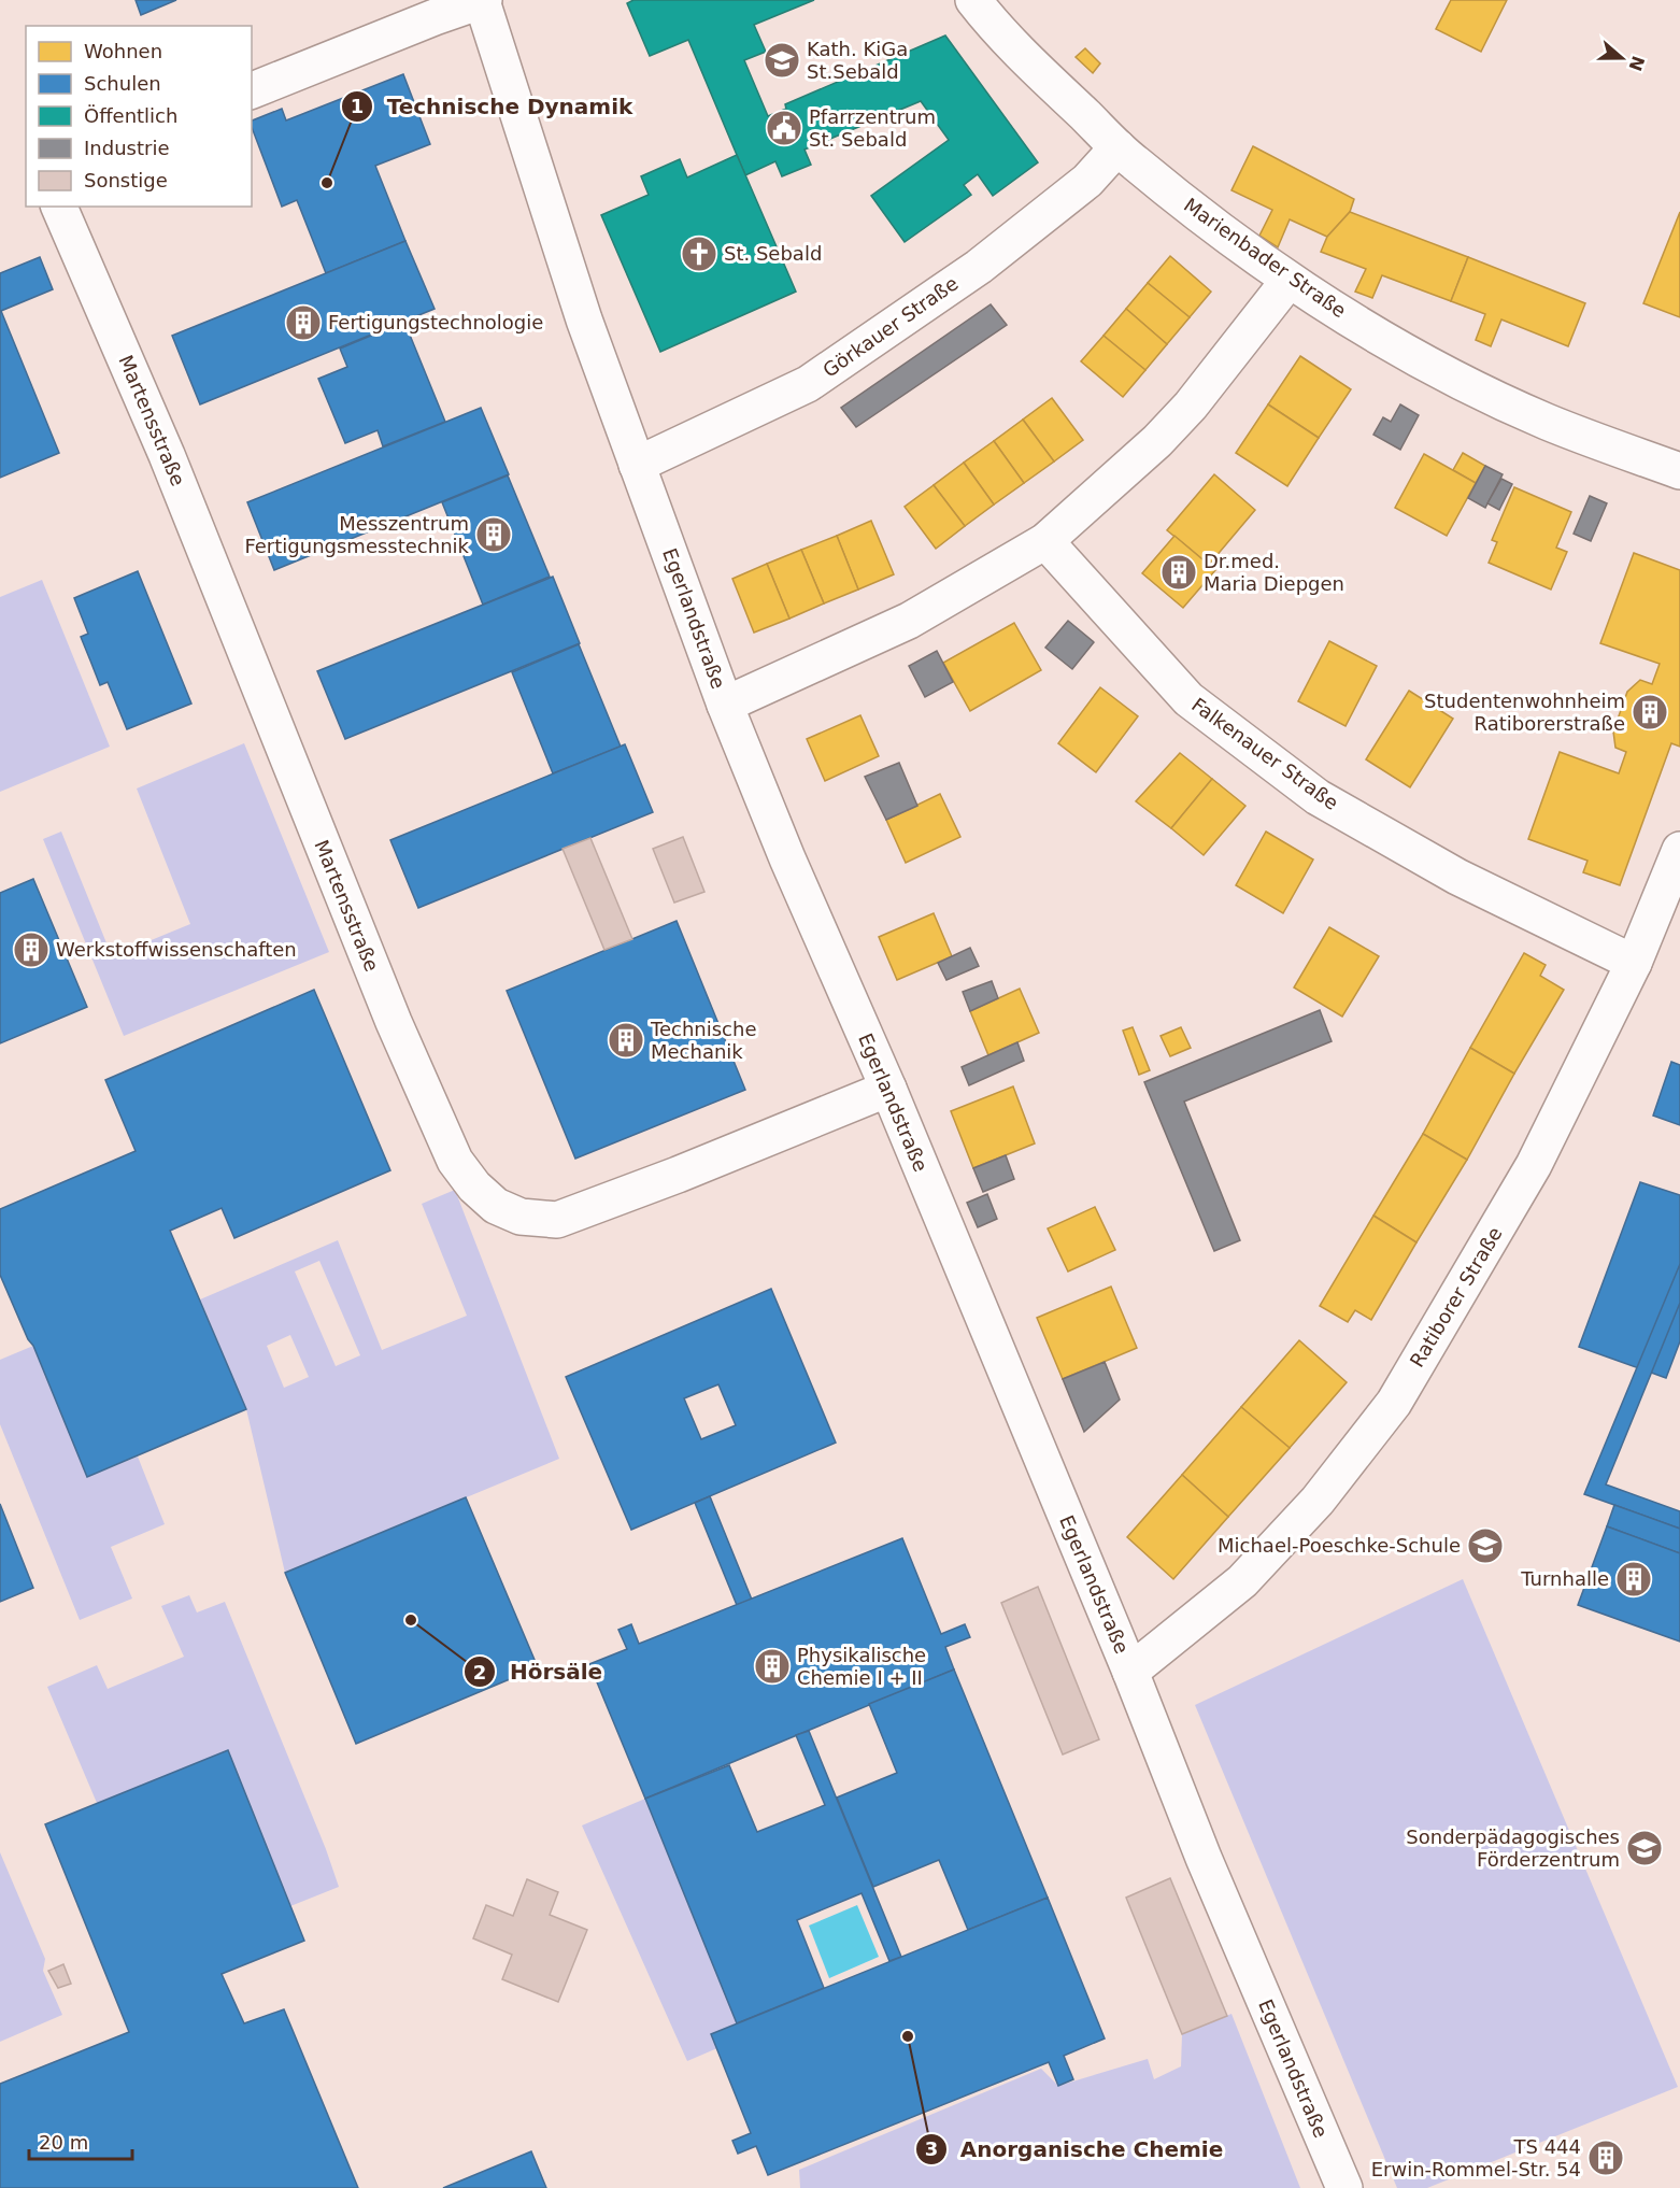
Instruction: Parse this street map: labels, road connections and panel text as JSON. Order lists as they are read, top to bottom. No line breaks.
{"streets":{"street":["Marienbader Straße","Görkauer Straße","Martensstraße","Egerlandstraße","Falkenauer Straße","Ratiborer Straße"]},"crossings":[["Marienbader Straße","Görkauer Straße"],["Görkauer Straße","Egerlandstraße"],["Martensstraße","Egerlandstraße"],["Egerlandstraße","Ratiborer Straße"],["Falkenauer Straße","Ratiborer Straße"]],"places":{"school or university":["Kath. KiGa St.Sebald","Michael-Poeschke-Schule","Sonderpädagogisches Förderzentrum"],"public building":["Pfarrzentrum St. Sebald"],"other":["Technische Dynamik","Hörsäle","Anorganische Chemie"],"church":["St. Sebald"],"building":["Fertigungstechnologie","Messzentrum Fertigungsmesstechnik","Dr.med. Maria Diepgen","Studentenwohnheim Ratiborerstraße","Werkstoffwissenschaften","Technische Mechanik","Turnhalle","Physikalische Chemie I + II","TS 444 Erwin-Rommel-Str. 54"]},"legend":["Wohnen","Schulen","Öffentlich","Industrie","Sonstige"],"scale_bar":"20 m","north":"right"}
